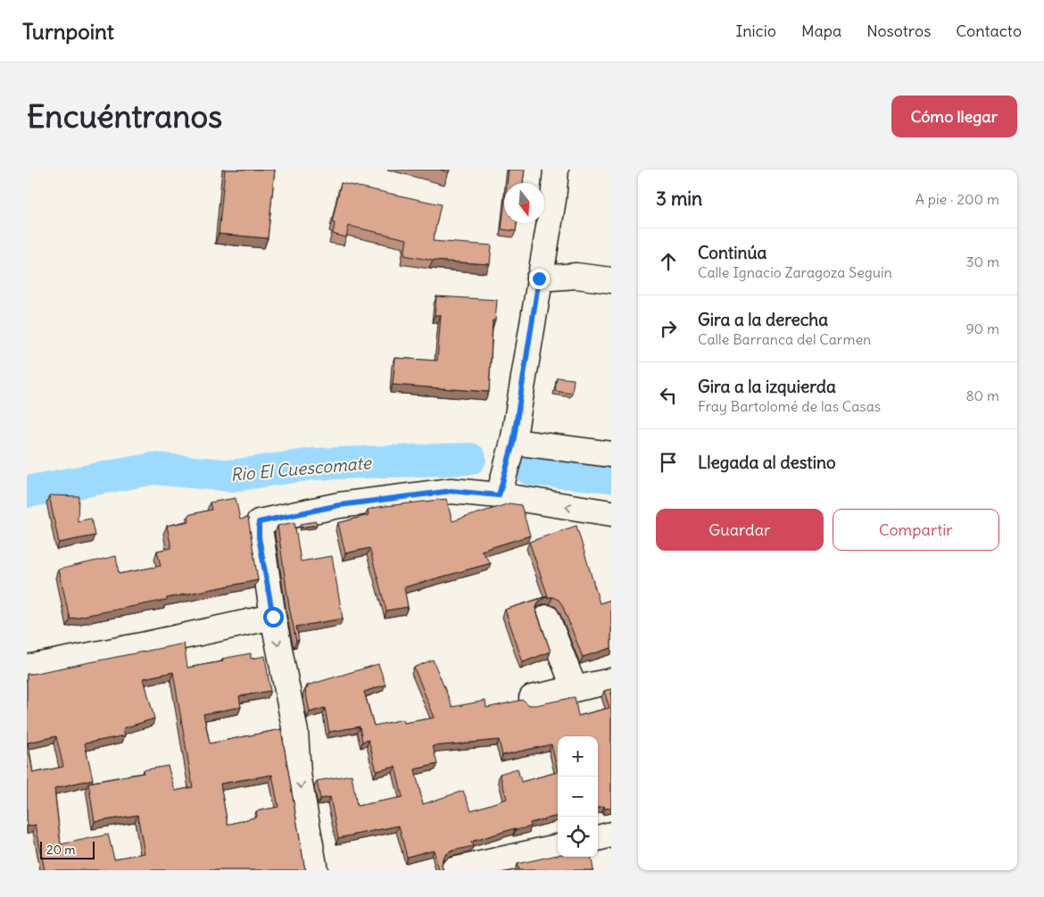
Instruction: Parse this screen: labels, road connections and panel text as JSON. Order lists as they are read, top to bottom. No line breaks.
{"water":["Rio El Cuescomate"],"scale_bar":"20 m","north":"bottom","page":{"header":"Turnpoint","nav":["Inicio","Mapa","Nosotros","Contacto"],"buttons":["Cómo llegar",["Guardar","Compartir"]],"title":"Encuéntranos","heading":["3 min","A pie · 200 m"],"list":[["Continúa","Calle Ignacio Zaragoza Seguin","30 m"],["Gira a la derecha","Calle Barranca del Carmen","90 m"],["Gira a la izquierda","Fray Bartolomé de las Casas","80 m"],"Llegada al destino"],"map_buttons":["+","−"],"scale":"20 m"}}
